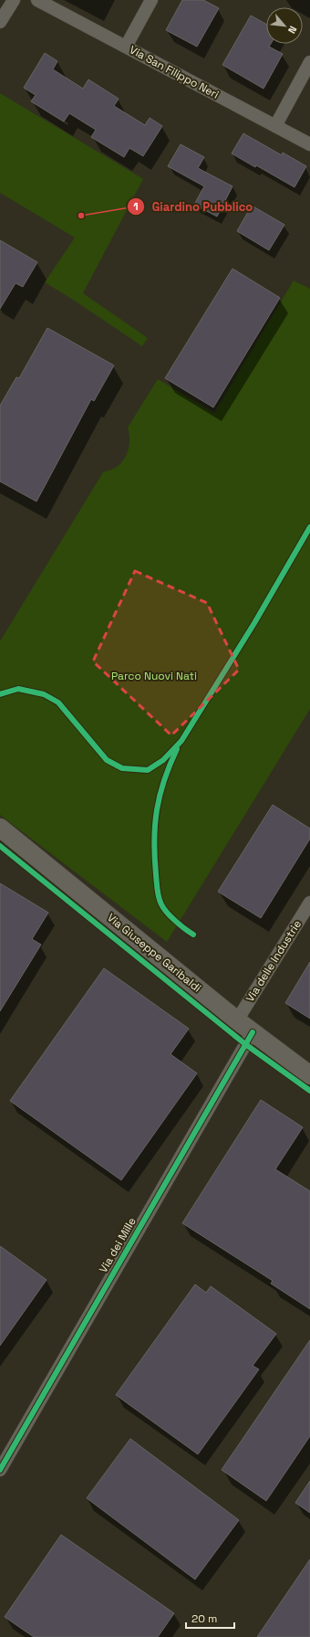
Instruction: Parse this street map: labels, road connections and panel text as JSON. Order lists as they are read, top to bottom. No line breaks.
{"streets":{"street":["Via San Filippo Neri","Via Giuseppe Garibaldi","Via delle Industrie","Via dei Mille"]},"crossings":[["Via Giuseppe Garibaldi","Via delle Industrie"],["Via Giuseppe Garibaldi","Via dei Mille"]],"parks":["Parco Nuovi Nati"],"places":["Giardino Pubblico"],"scale_bar":"20 m","north":"bottom right"}
